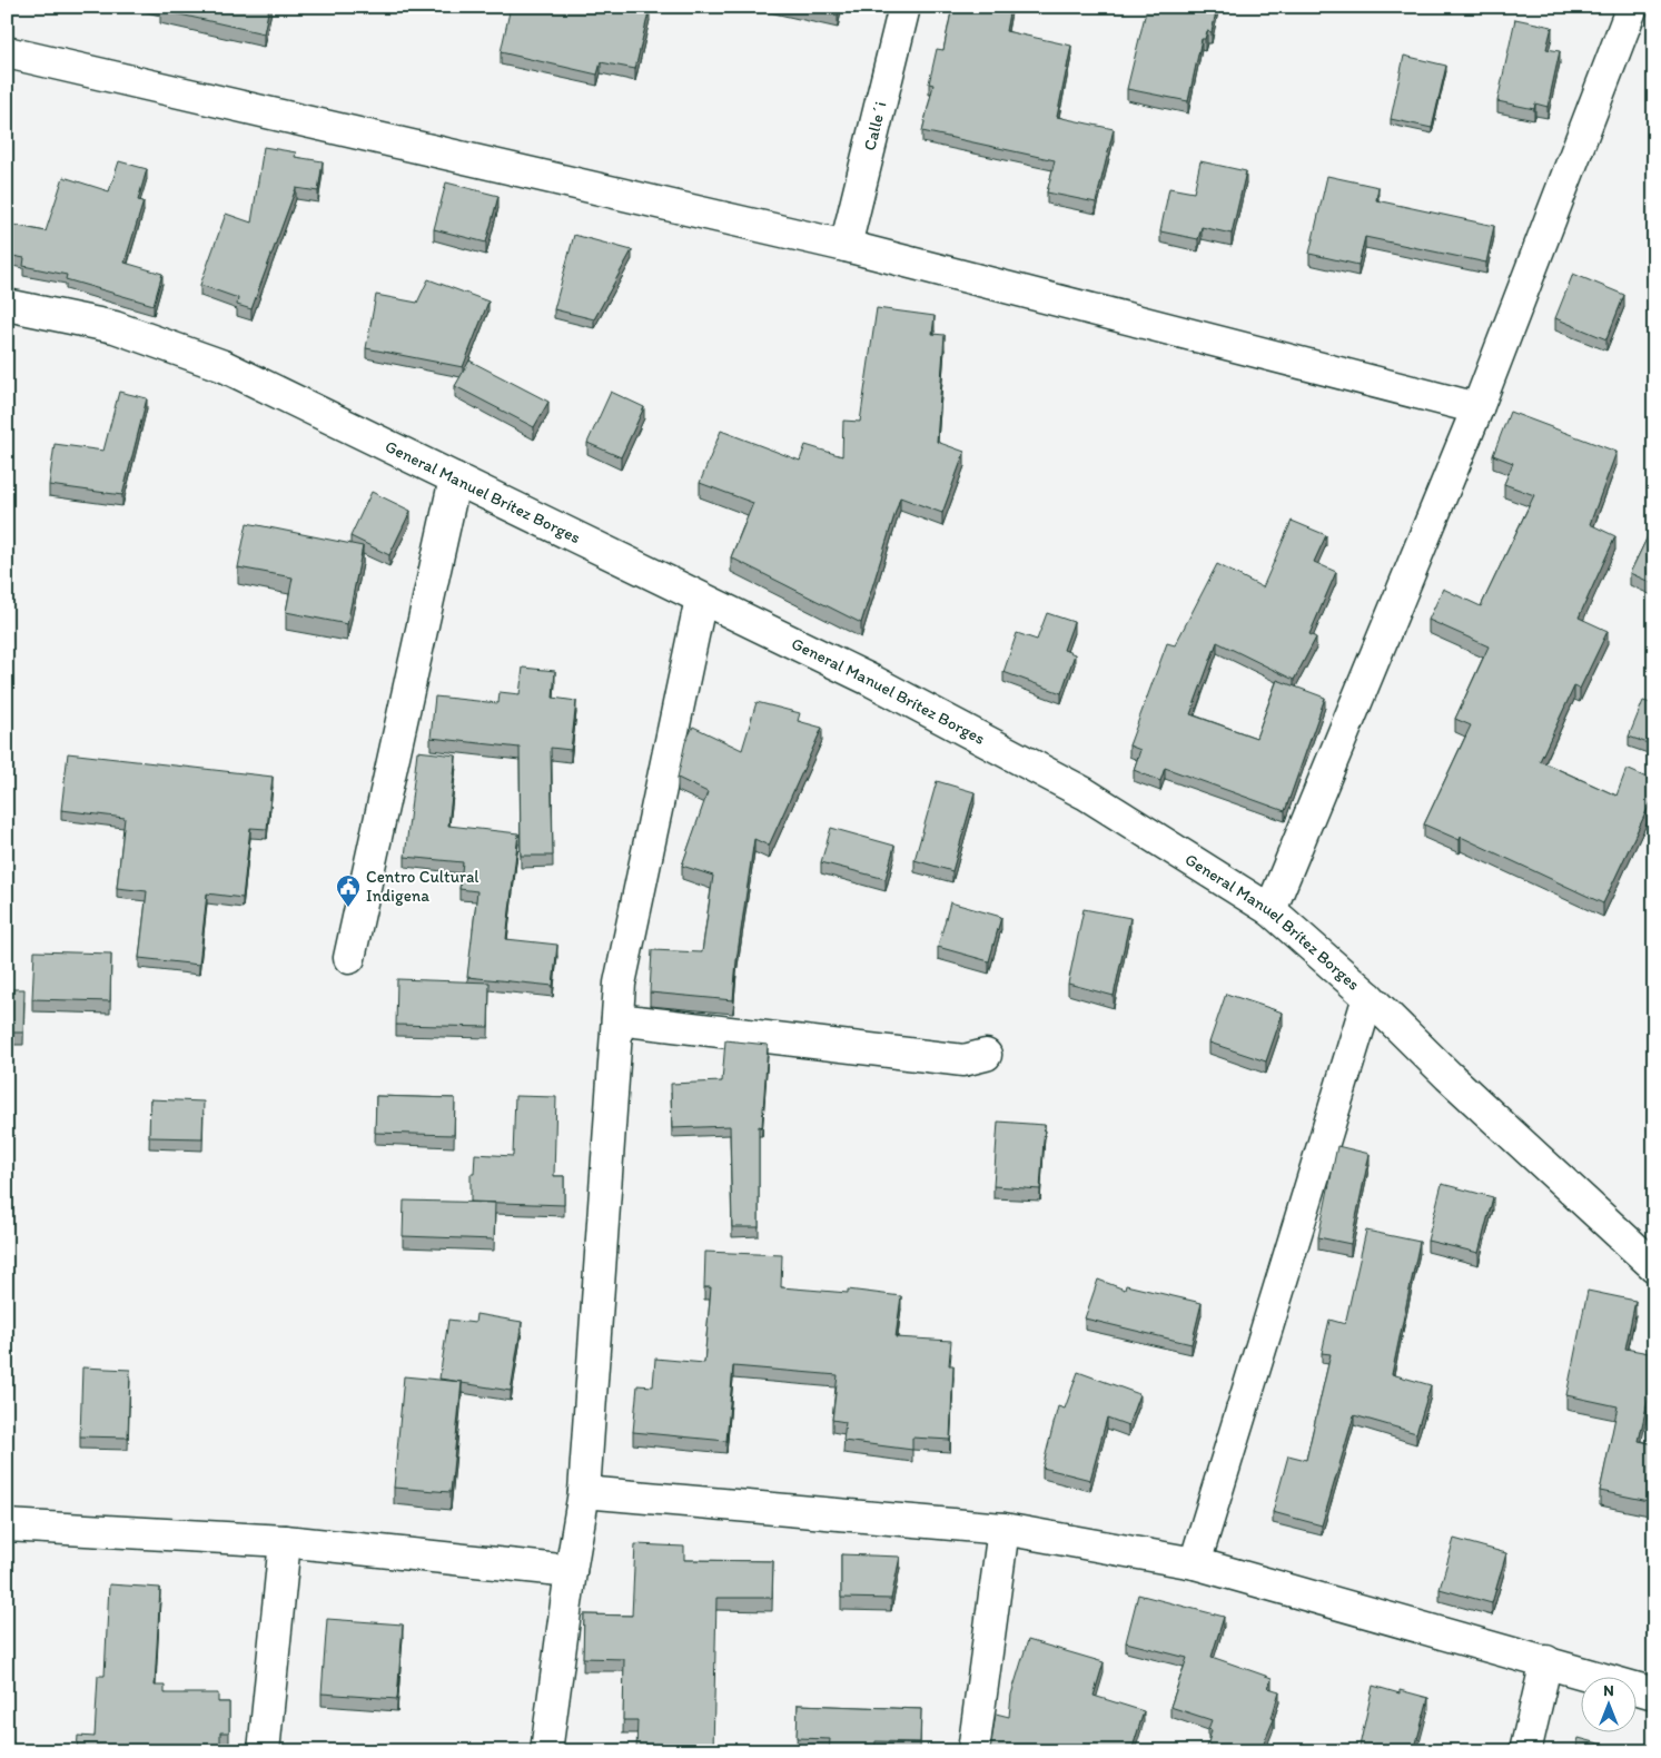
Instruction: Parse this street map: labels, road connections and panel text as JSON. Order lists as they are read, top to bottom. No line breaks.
{"streets":{"street":["Calle´i","General Manuel Brítez Borges"]},"places":{"public building":["Centro Cultural Indigena"]},"north":"top"}
